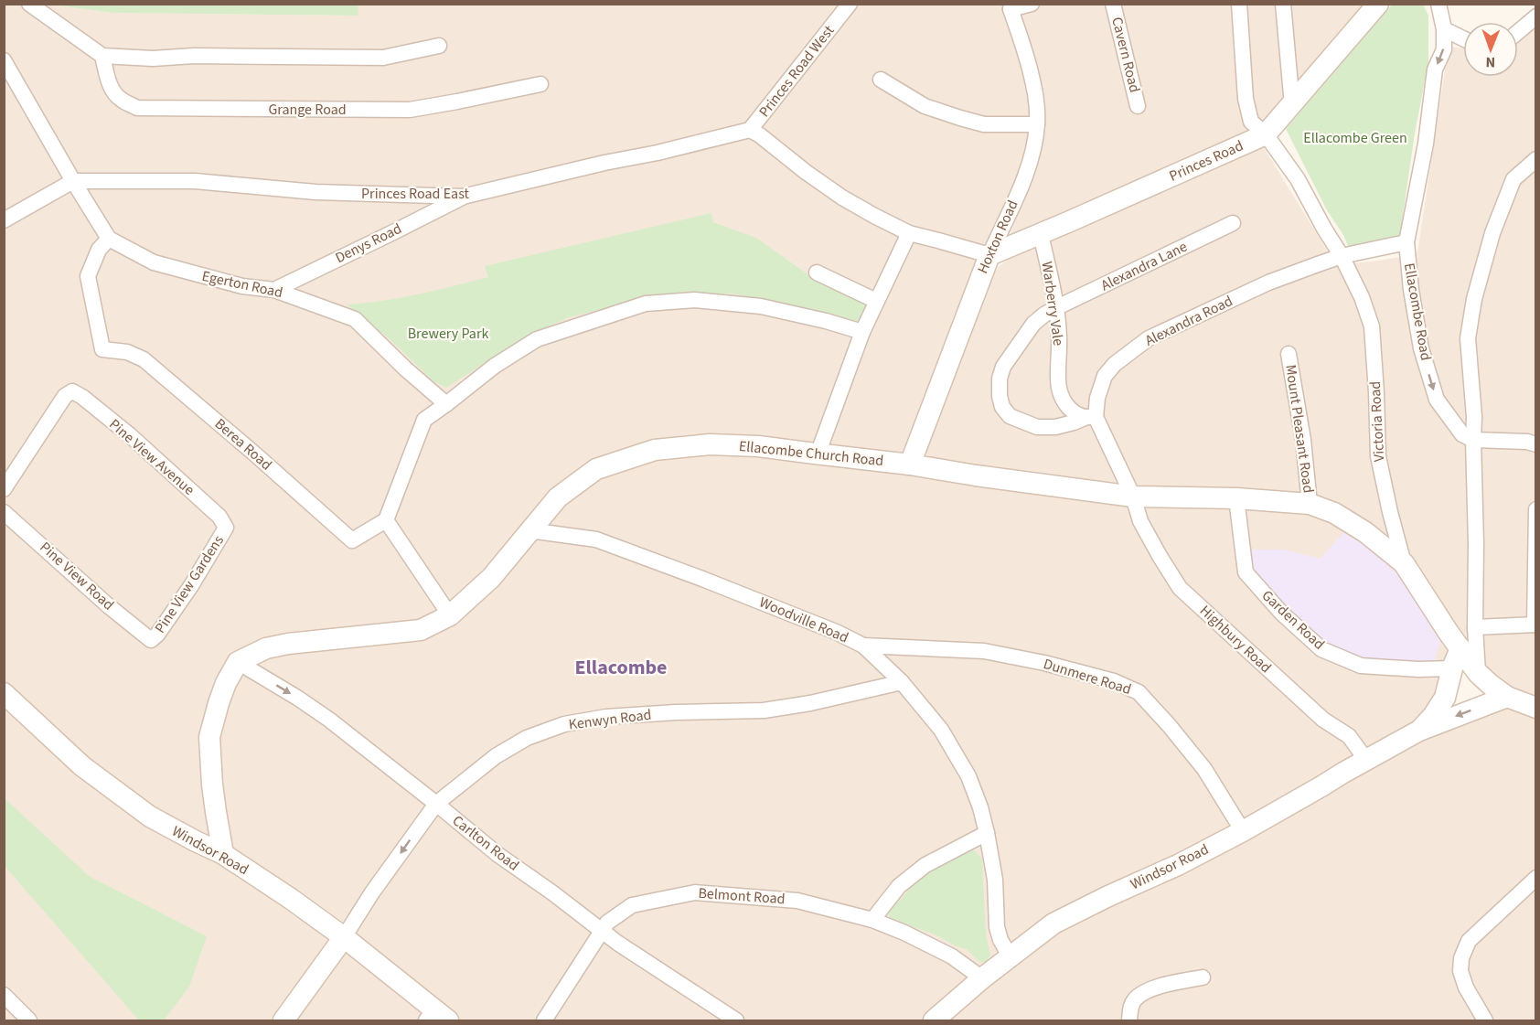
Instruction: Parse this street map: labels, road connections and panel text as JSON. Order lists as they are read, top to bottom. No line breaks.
{"streets":{"street":["Cavern Road","Princes Road West","Grange Road","Princes Road","Princes Road East","Hoxton Road","Denys Road","Alexandra Lane","Egerton Road","Warberry Vale","Ellacombe Road","Alexandra Road","Victoria Road","Mount Pleasant Road","Berea Road","Ellacombe Church Road","Pine View Avenue","Pine View Road","Pine View Gardens","Woodville Road","Garden Road","Highbury Road","Dunmere Road","Kenwyn Road","Carlton Road","Windsor Road","Belmont Road"]},"crossings":[["Princes Road West","Princes Road"],["Princes Road West","Princes Road East"],["Princes Road West","Hoxton Road"],["Princes Road","Hoxton Road"],["Princes Road","Warberry Vale"],["Princes Road","Victoria Road"],["Princes Road East","Denys Road"],["Hoxton Road","Ellacombe Church Road"],["Denys Road","Egerton Road"],["Alexandra Lane","Warberry Vale"],["Alexandra Lane","Alexandra Road"],["Egerton Road","Berea Road"],["Warberry Vale","Alexandra Road"],["Ellacombe Road","Alexandra Road"],["Alexandra Road","Victoria Road"],["Victoria Road","Ellacombe Church Road"],["Victoria Road","Windsor Road"],["Mount Pleasant Road","Ellacombe Church Road"],["Ellacombe Church Road","Woodville Road"],["Ellacombe Church Road","Garden Road"],["Ellacombe Church Road","Highbury Road"],["Ellacombe Church Road","Carlton Road"],["Pine View Avenue","Pine View Gardens"],["Pine View Road","Pine View Gardens"],["Woodville Road","Dunmere Road"],["Woodville Road","Kenwyn Road"],["Woodville Road","Windsor Road"],["Garden Road","Windsor Road"],["Highbury Road","Windsor Road"],["Dunmere Road","Windsor Road"],["Kenwyn Road","Carlton Road"],["Kenwyn Road","Windsor Road"],["Carlton Road","Belmont Road"],["Windsor Road","Belmont Road"]],"one_way":["Carlton Road"],"districts":["Ellacombe"],"parks":["Ellacombe Green","Brewery Park"],"north":"bottom"}
